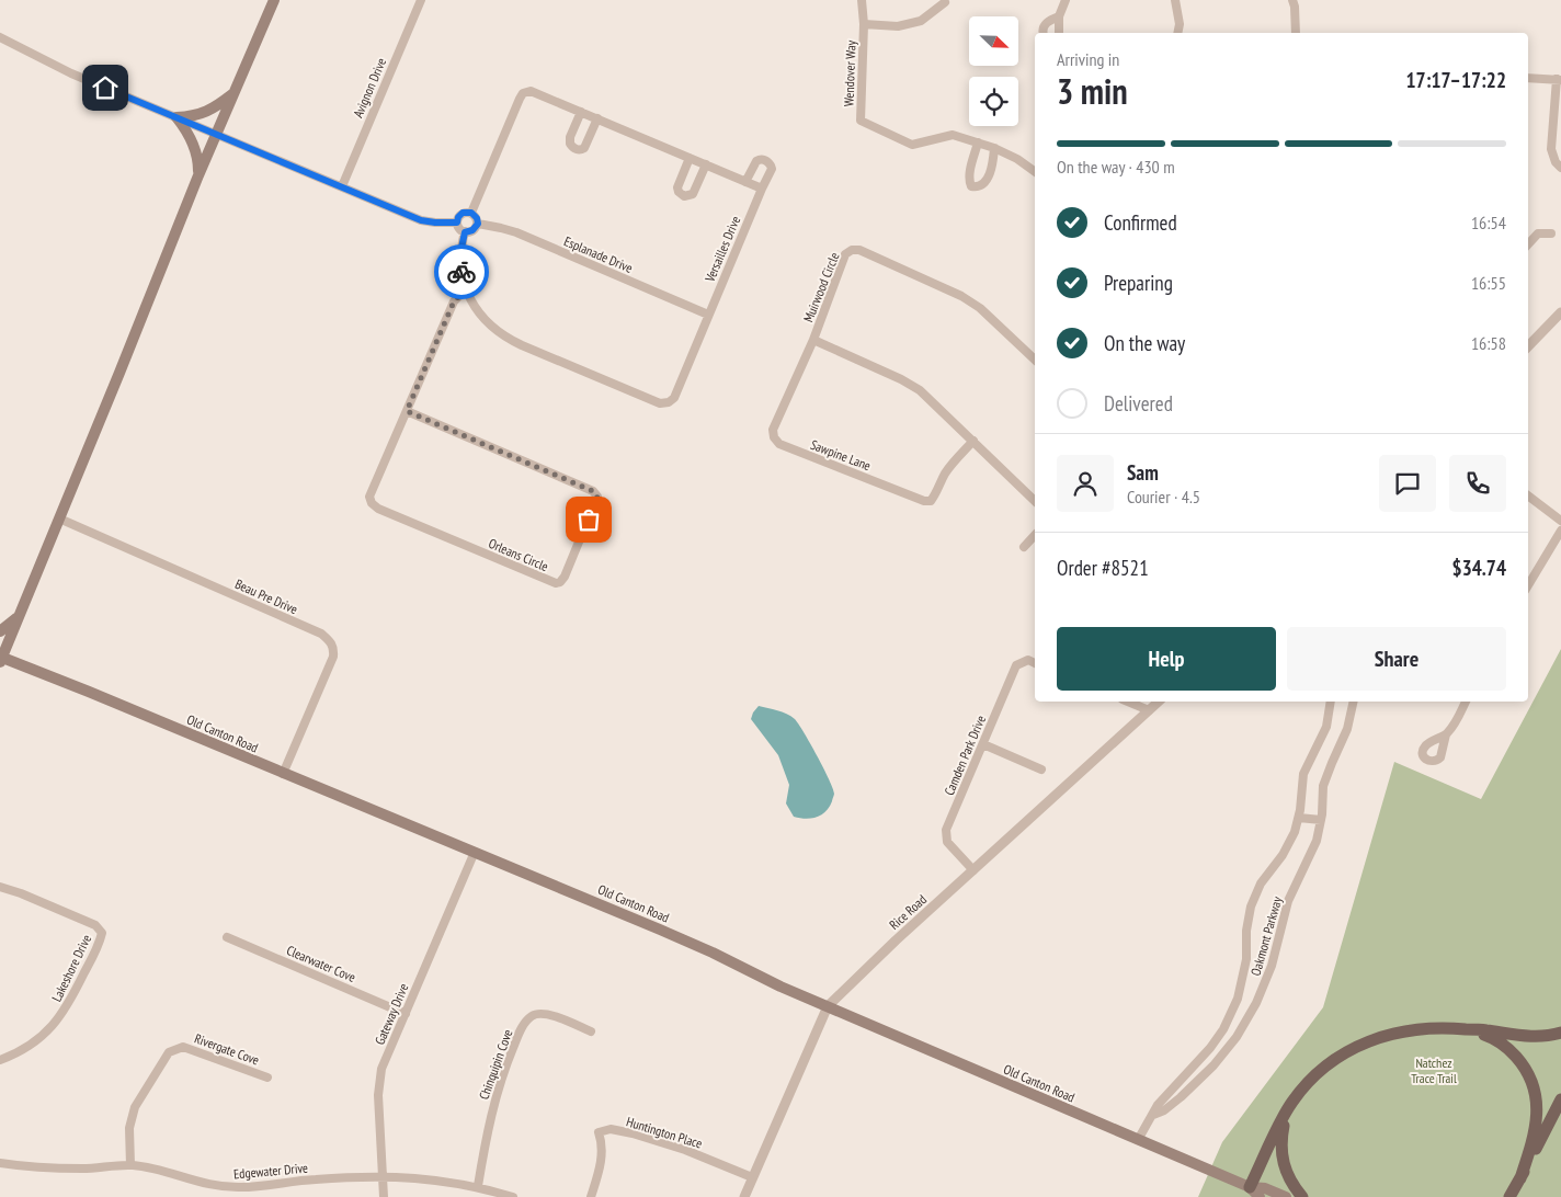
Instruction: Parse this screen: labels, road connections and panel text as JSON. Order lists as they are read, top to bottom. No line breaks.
{"streets":{"main road":["Old Canton Road"],"street":["Wendover Way","Avignon Drive","Versailles Drive","Esplanade Drive","Muirwood Circle","Sawpine Lane","Orleans Circle","Beau Pre Drive","Camden Park Drive","Rice Road","Oakmont Parkway","Clearwater Cove","Lakeshore Drive","Gateway Drive","Rivergate Cove","Chinquipin Cove","Huntington Place","Edgewater Drive"]},"crossings":[["Versailles Drive","Esplanade Drive"],["Versailles Drive","Orleans Circle"],["Muirwood Circle","Sawpine Lane"],["Beau Pre Drive","Old Canton Road"],["Old Canton Road","Rice Road"],["Old Canton Road","Oakmont Parkway"],["Old Canton Road","Gateway Drive"],["Camden Park Drive","Rice Road"],["Rice Road","Huntington Place"],["Clearwater Cove","Gateway Drive"],["Gateway Drive","Edgewater Drive"],["Rivergate Cove","Edgewater Drive"],["Chinquipin Cove","Edgewater Drive"]],"parks":["Natchez Trace Trail"],"north":"bottom right","page":{"heading":["3 min","Arriving in","17:17–17:22"],"panel":["Sam","Courier · 4.5","Order #8521","$34.74"],"bar":"On the way · 430 m","list":[["Confirmed","16:54"],["Preparing","16:55"],["On the way","16:58"],"Delivered"],"buttons":["Help","Share"]}}
